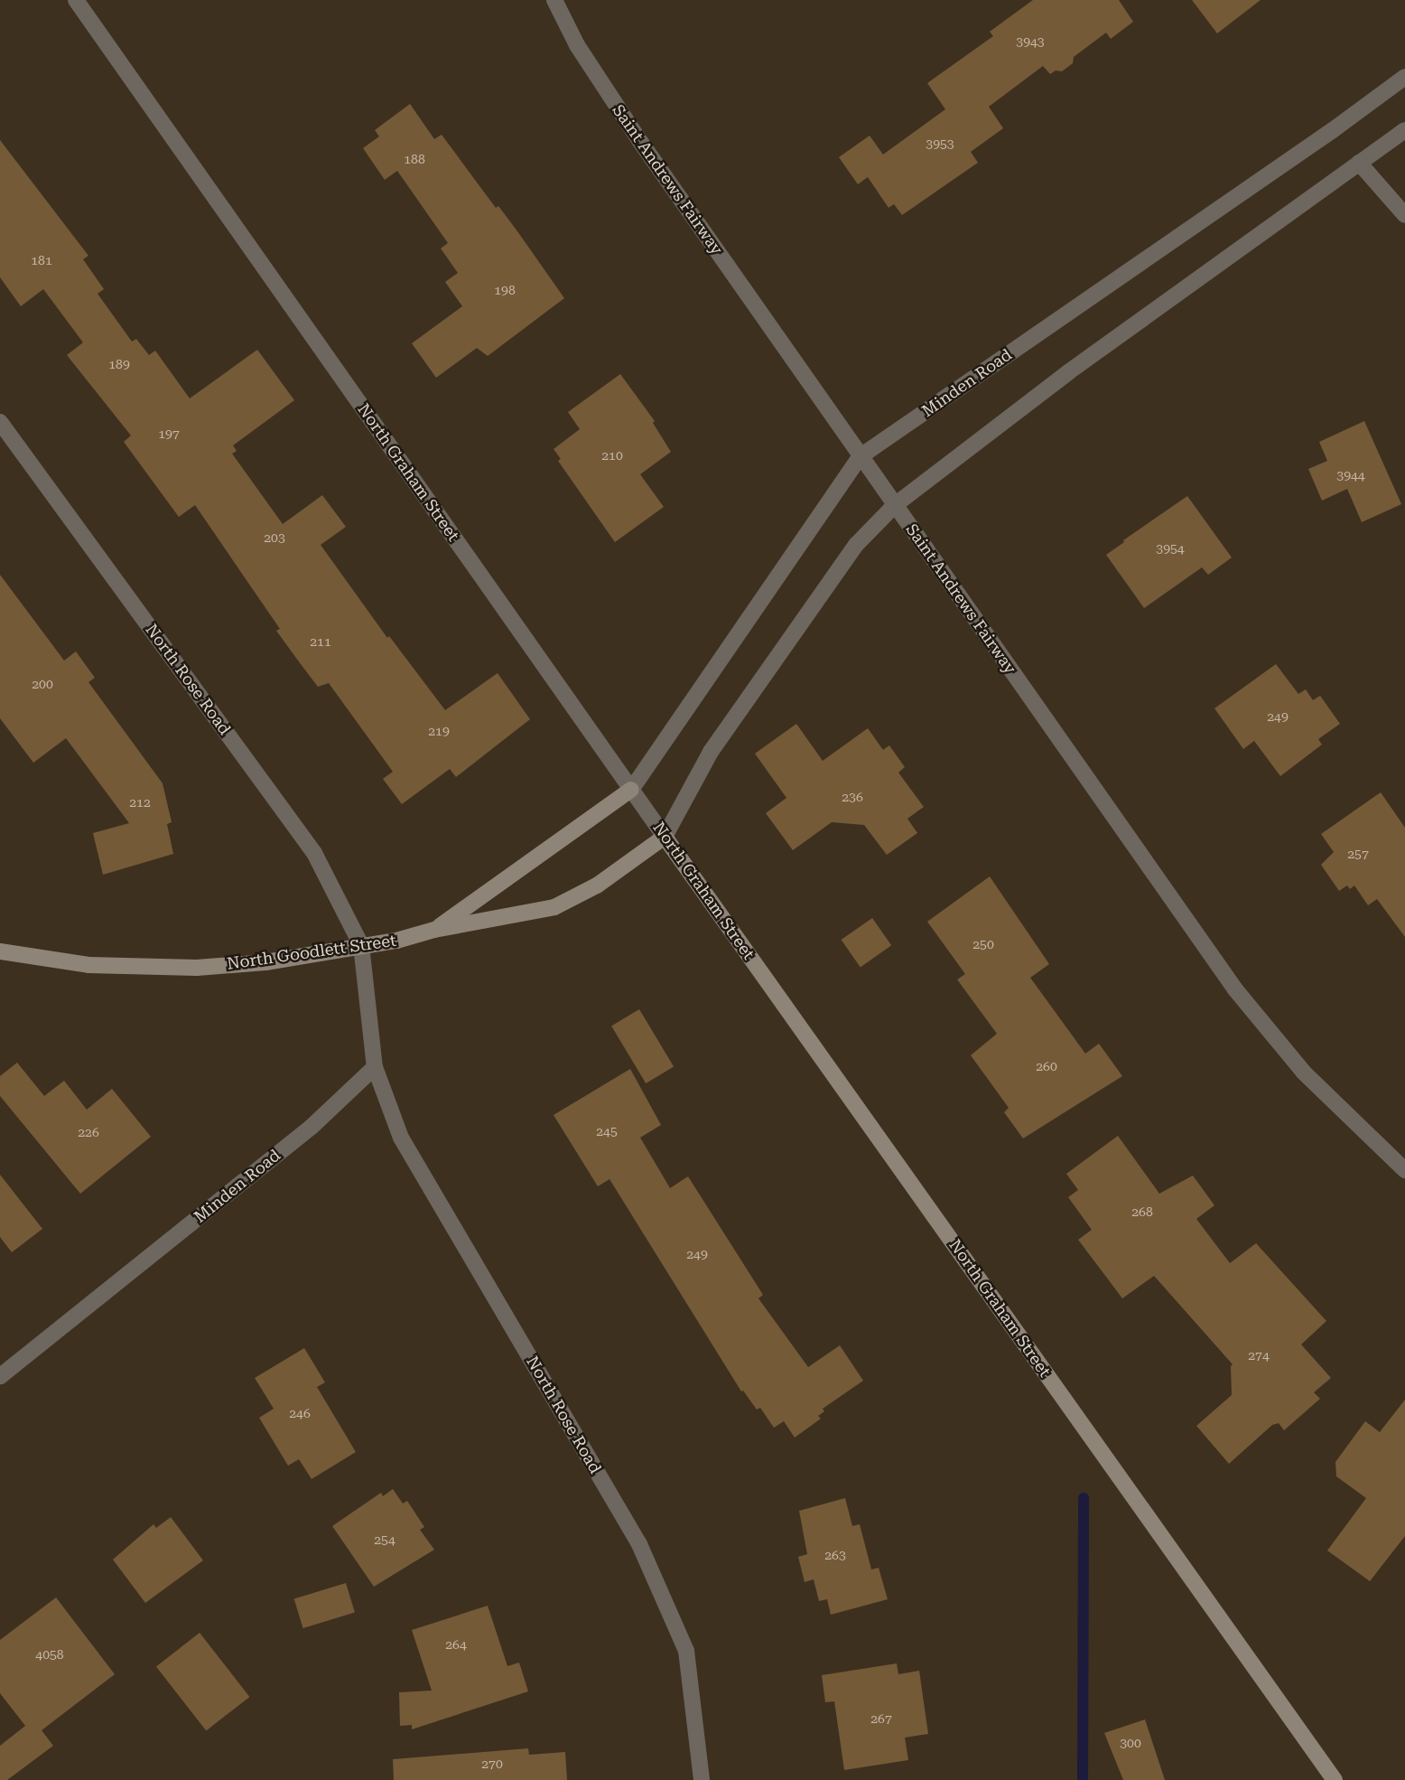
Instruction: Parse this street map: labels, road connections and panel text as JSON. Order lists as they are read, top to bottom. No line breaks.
{"streets":{"main road":["North Graham Street","North Goodlett Street"],"street":["Saint Andrews Fairway","Minden Road","North Rose Road"]},"crossings":[["Saint Andrews Fairway","Minden Road"],["Minden Road","North Graham Street"],["Minden Road","North Rose Road"],["Minden Road","North Goodlett Street"],["North Graham Street","North Goodlett Street"],["North Rose Road","North Goodlett Street"]],"house_numbers":["3943","3953","188","181","198","189","197","210","3944","203","3954","211","200","249","219","236","212","257","250","260","245","226","268","249","274","246","254","263","264","4058","267","300","270"]}
